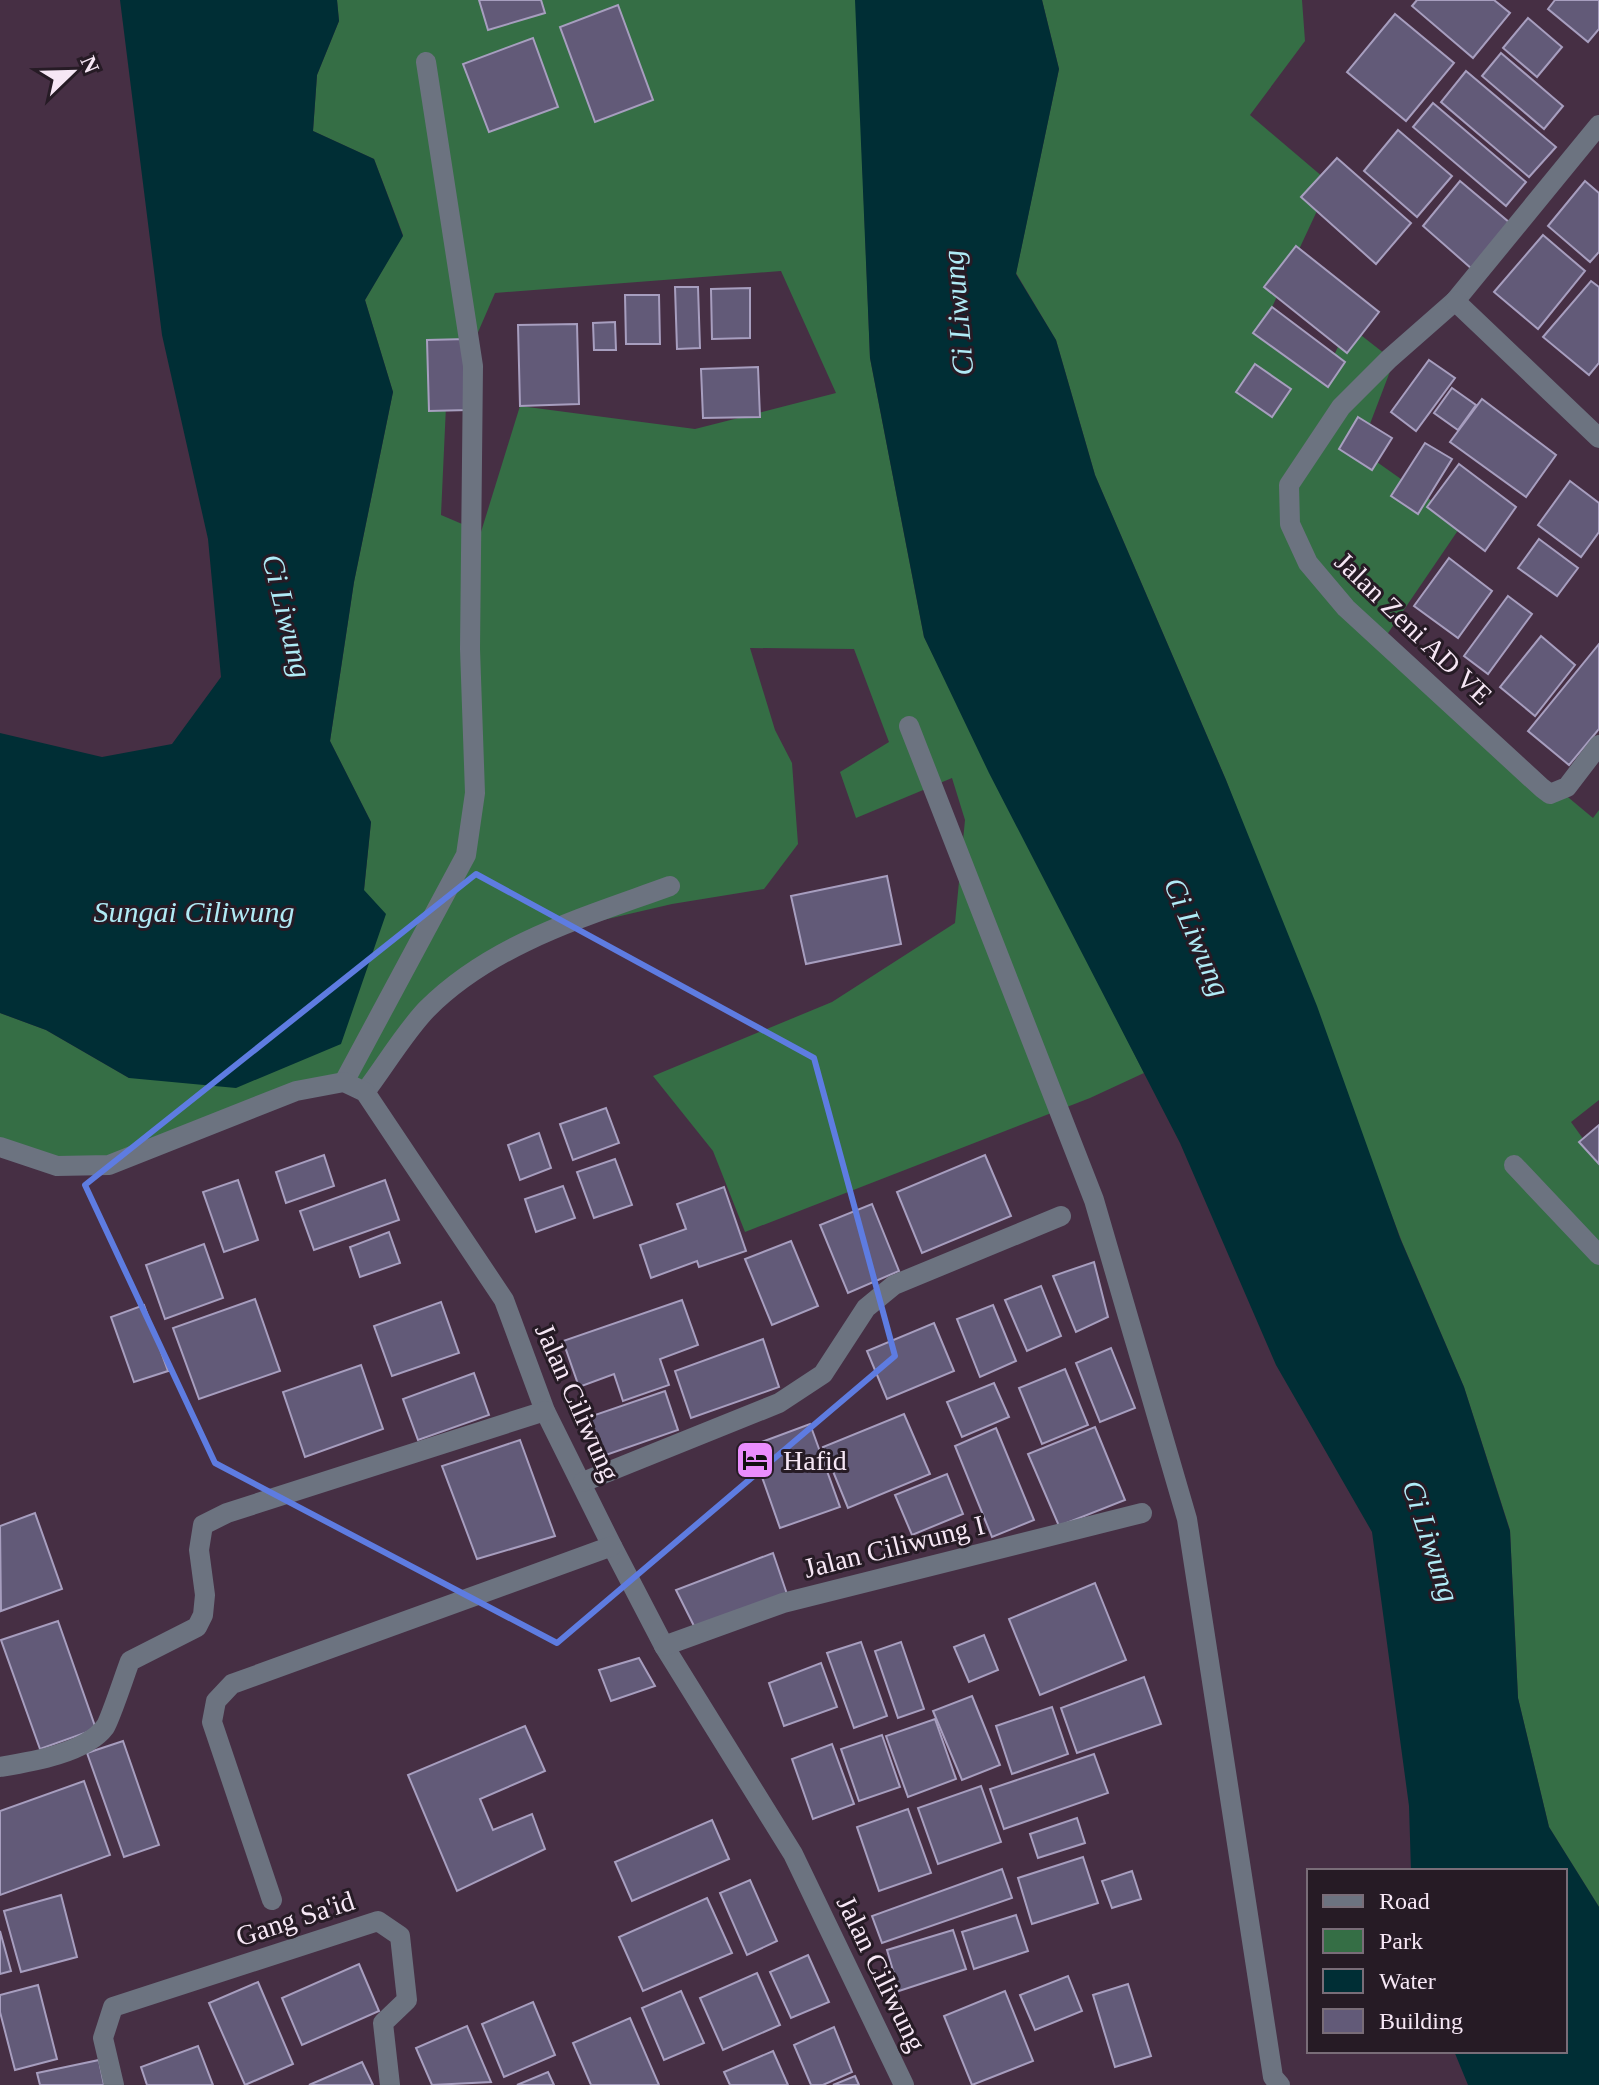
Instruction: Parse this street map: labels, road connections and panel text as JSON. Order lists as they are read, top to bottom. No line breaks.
{"streets":{"street":["Jalan Zeni AD VE","Jalan Ciliwung","Jalan Ciliwung I","Gang Sa'id"]},"crossings":[["Jalan Ciliwung","Jalan Ciliwung I"]],"water":["Ci Liwung","Sungai Ciliwung"],"places":{"hotel":["Hafid"]},"legend":["Road","Park","Water","Building"],"north":"top right"}
